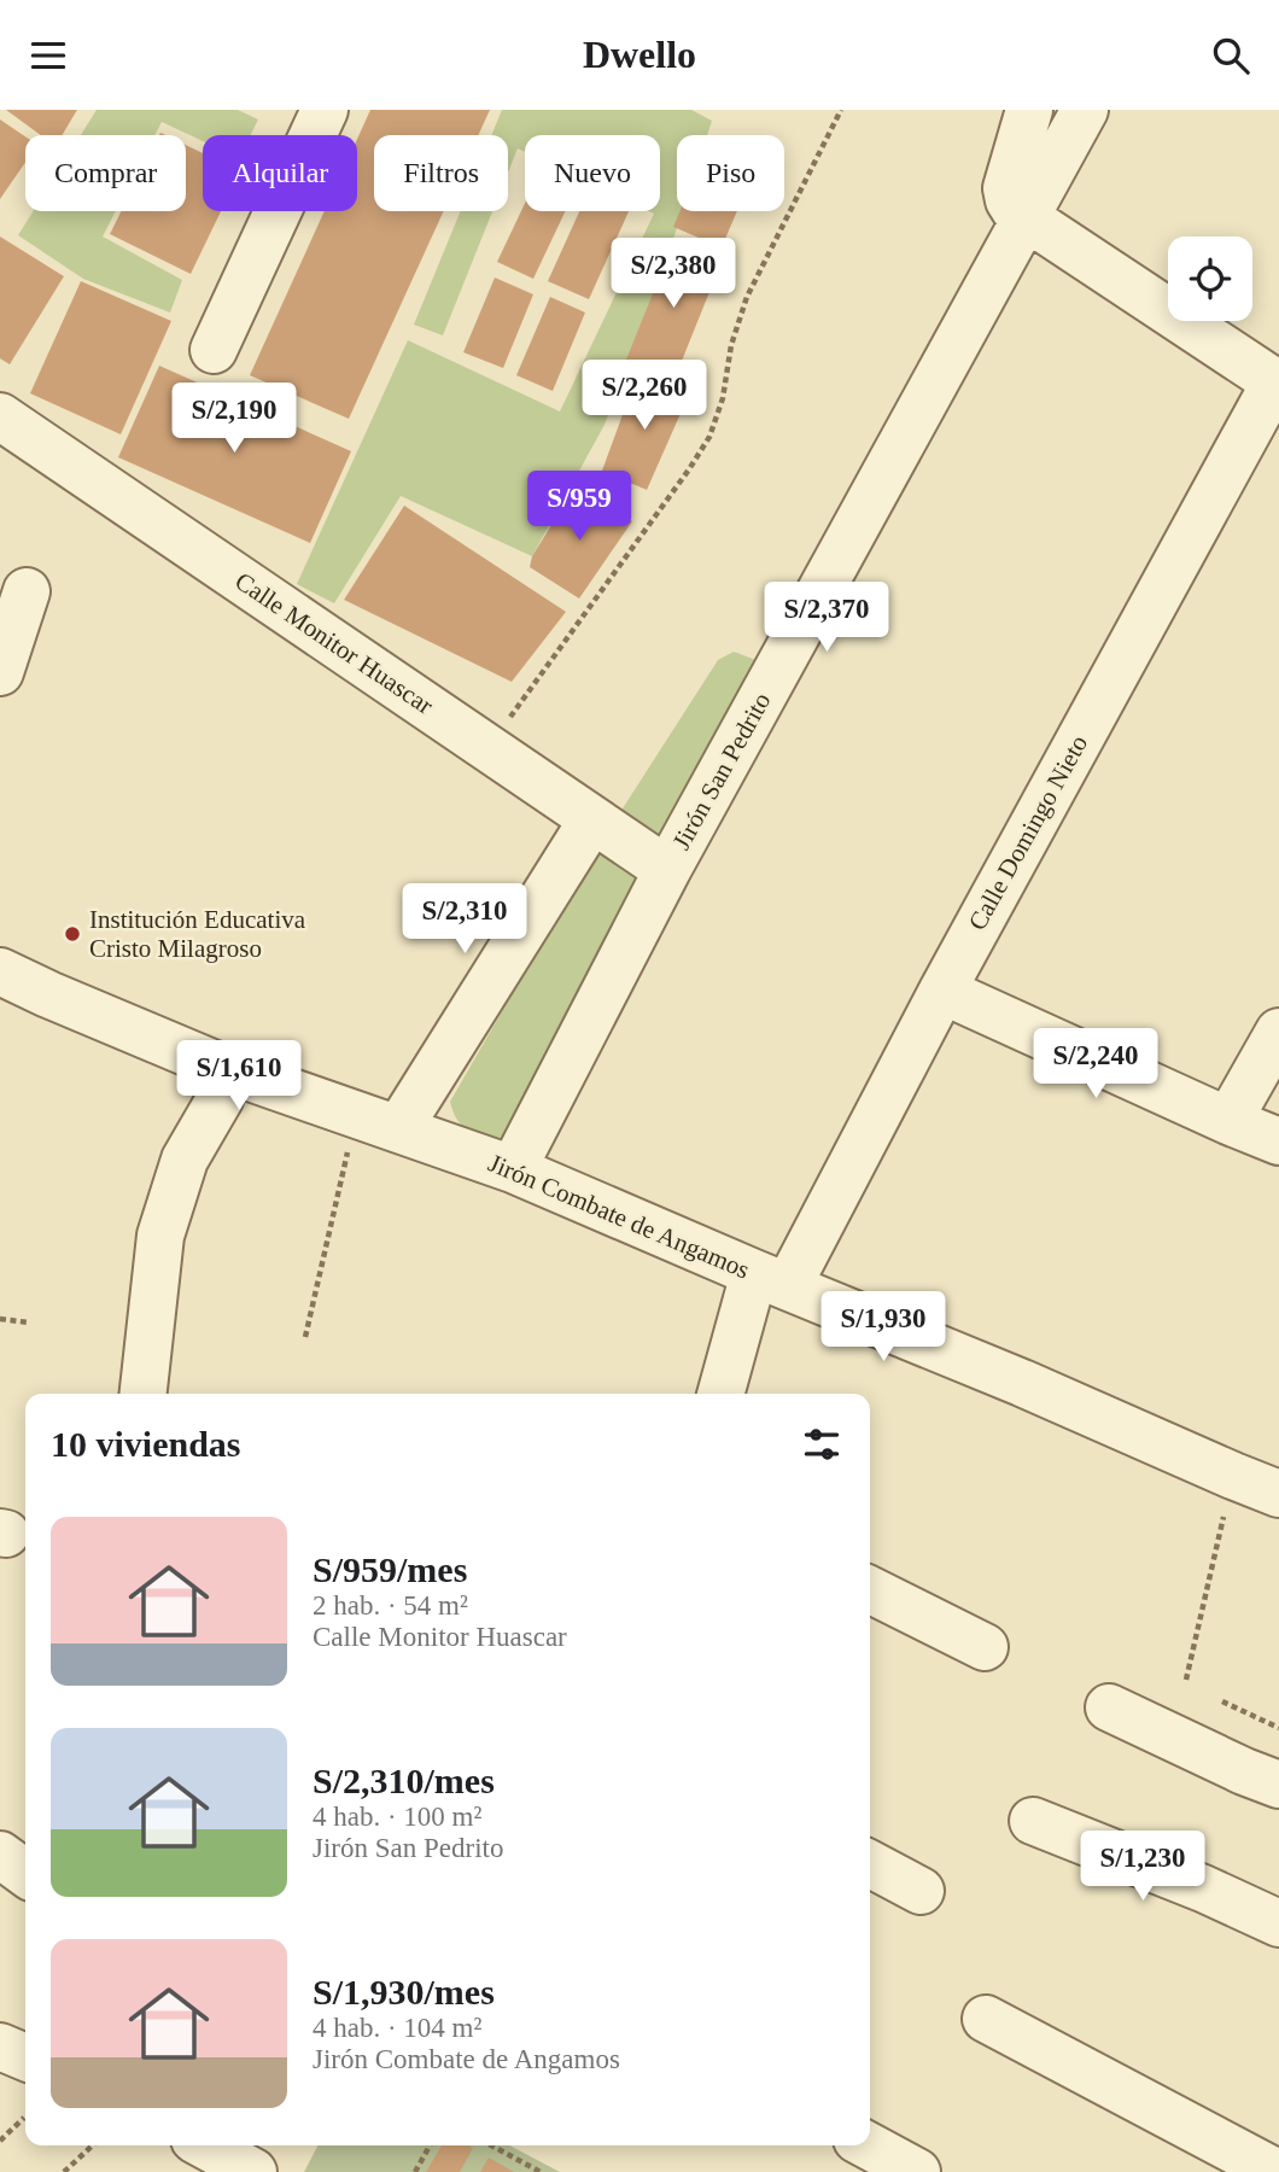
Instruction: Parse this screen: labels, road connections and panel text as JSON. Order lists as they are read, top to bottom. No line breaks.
{"streets":{"street":["Calle Monitor Huascar","Jirón San Pedrito","Calle Domingo Nieto","Jirón Combate de Angamos"]},"crossings":[["Calle Monitor Huascar","Jirón San Pedrito"],["Jirón San Pedrito","Jirón Combate de Angamos"],["Calle Domingo Nieto","Jirón Combate de Angamos"]],"places":["Institución Educativa Cristo Milagroso"],"page":{"header":"Dwello","chip":["Comprar","Alquilar","Filtros","Nuevo","Piso"],"price":["S/2,380","S/2,260","S/2,190","S/959","S/2,370","S/2,310","S/2,240","S/1,610","S/1,930","S/1,230"],"heading":"10 viviendas","list":[{"name":"S/959/mes","note":"2 hab. · 54 m² · Calle Monitor Huascar"},{"name":"S/2,310/mes","note":"4 hab. · 100 m² · Jirón San Pedrito"},{"name":"S/1,930/mes","note":"4 hab. · 104 m² · Jirón Combate de Angamos"}]}}
